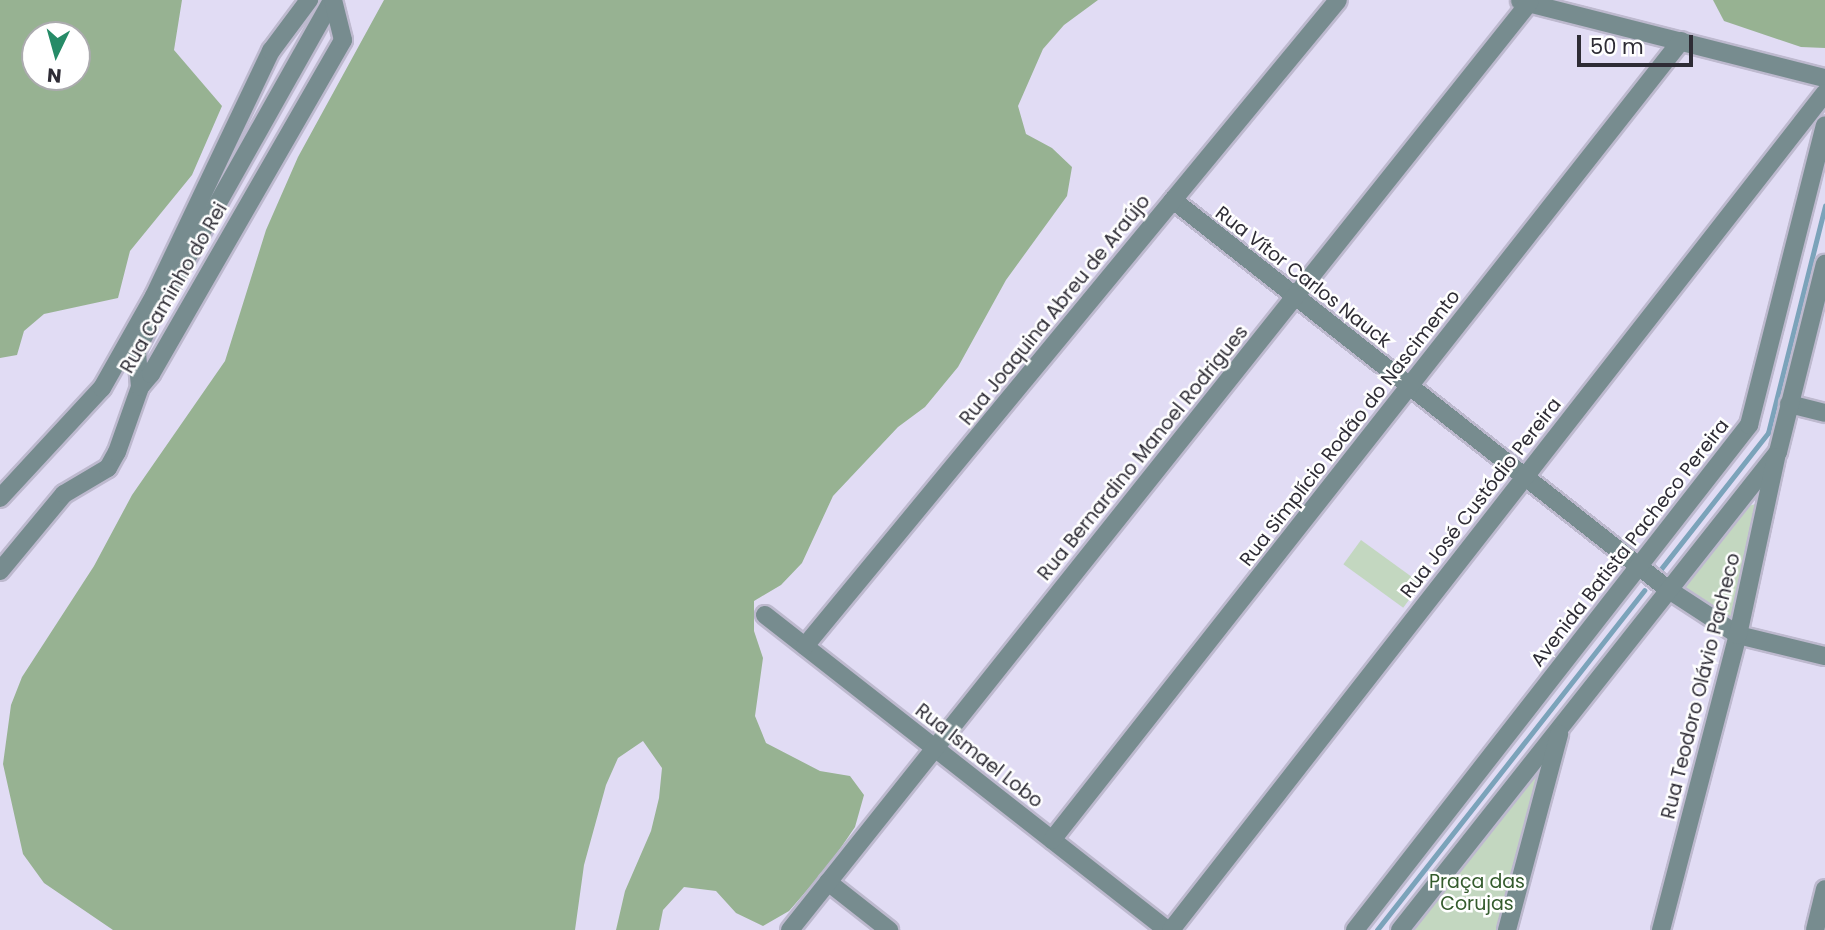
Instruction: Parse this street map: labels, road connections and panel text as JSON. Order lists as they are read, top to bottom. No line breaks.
{"streets":{"street":["Rua Vítor Carlos Nauck","Rua Caminho do Rei","Rua Joaquina Abreu de Araújo","Rua Simplício Rodão do Nascimento","Rua Bernardino Manoel Rodrigues","Rua José Custódio Pereira","Avenida Batista Pacheco Pereira","Rua Teodoro Olávio Pacheco","Rua Ismael Lobo"]},"crossings":[["Rua Vítor Carlos Nauck","Rua Joaquina Abreu de Araújo"],["Rua Vítor Carlos Nauck","Rua Simplício Rodão do Nascimento"],["Rua Vítor Carlos Nauck","Rua Bernardino Manoel Rodrigues"],["Rua Vítor Carlos Nauck","Rua José Custódio Pereira"],["Rua Vítor Carlos Nauck","Avenida Batista Pacheco Pereira"],["Rua Vítor Carlos Nauck","Rua Teodoro Olávio Pacheco"],["Rua Joaquina Abreu de Araújo","Rua Ismael Lobo"],["Rua Simplício Rodão do Nascimento","Rua Ismael Lobo"],["Rua Bernardino Manoel Rodrigues","Rua Ismael Lobo"],["Rua José Custódio Pereira","Rua Ismael Lobo"]],"parks":["Praça das Corujas"],"scale_bar":"50 m","north":"bottom"}
